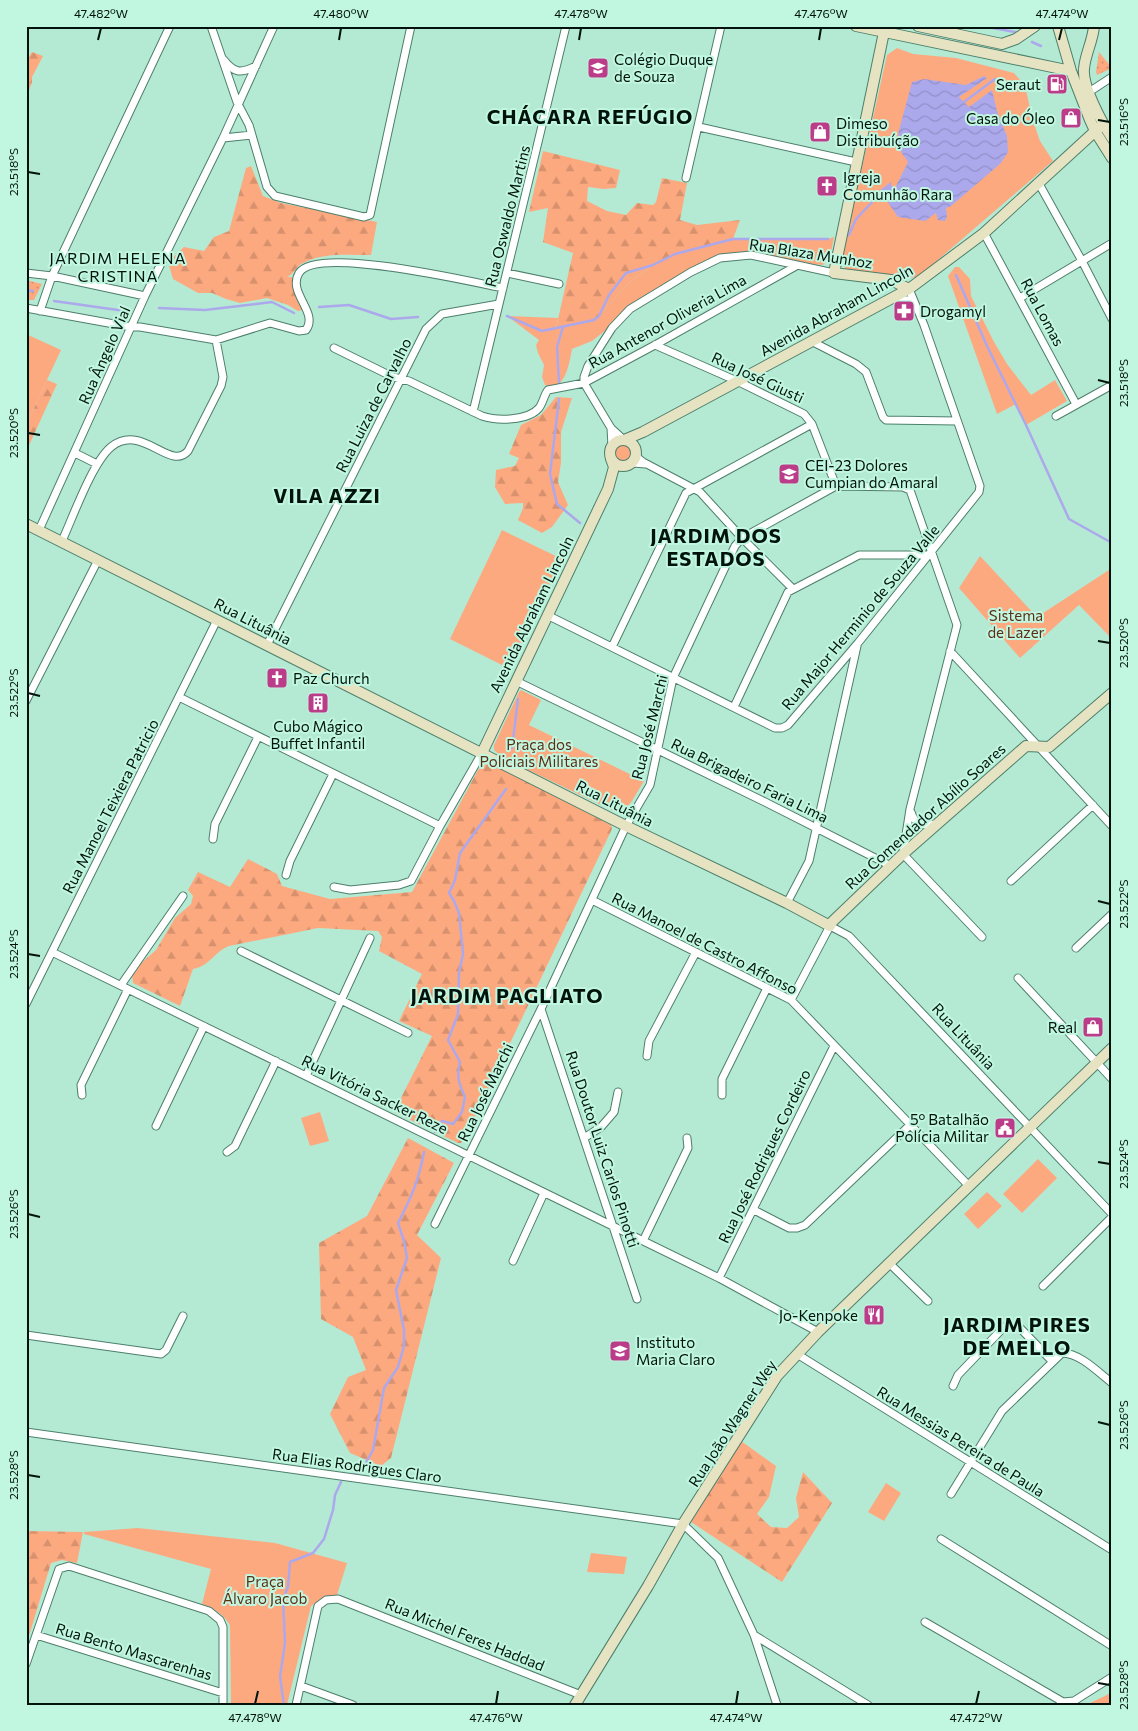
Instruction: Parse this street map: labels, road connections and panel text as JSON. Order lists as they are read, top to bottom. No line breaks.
{"streets":{"street":["Rua Oswaldo Martins","Rua Blaza Munhoz","Avenida Abraham Lincoln","Rua Lomas","Rua Antenor Oliveria Lima","Rua Ângelo Vial","Rua José Giusti","Rua Luiza de Carvalho","Rua Major Herminio de Souza Valle","Rua Lituânia","Rua José Marchi","Rua Brigadeiro Faria Lima","Rua Manoel Teixiera Patricio","Rua Comendador Abílio Soares","Rua Manoel de Castro Affonso","Rua Vitória Sacker Reze","Rua Doutor Luiz Carlos Pinotti","Rua José Rodrigues Cordeiro","Rua João Wagner Wey","Rua Messias Pereira de Paula","Rua Elias Rodrigues Claro","Rua Michel Feres Haddad","Rua Bento Mascarenhas"]},"crossings":[["Rua Oswaldo Martins","Rua Antenor Oliveria Lima"],["Rua Oswaldo Martins","Rua Luiza de Carvalho"],["Rua Blaza Munhoz","Avenida Abraham Lincoln"],["Rua Blaza Munhoz","Rua Antenor Oliveria Lima"],["Rua Blaza Munhoz","Rua Major Herminio de Souza Valle"],["Avenida Abraham Lincoln","Rua Lomas"],["Avenida Abraham Lincoln","Rua José Giusti"],["Avenida Abraham Lincoln","Rua Major Herminio de Souza Valle"],["Avenida Abraham Lincoln","Rua Lituânia"],["Avenida Abraham Lincoln","Rua Brigadeiro Faria Lima"],["Rua Antenor Oliveria Lima","Rua José Giusti"],["Rua Ângelo Vial","Rua Lituânia"],["Rua José Giusti","Rua José Marchi"],["Rua Luiza de Carvalho","Rua Lituânia"],["Rua Major Herminio de Souza Valle","Rua José Marchi"],["Rua Lituânia","Rua José Marchi"],["Rua Lituânia","Rua Manoel Teixiera Patricio"],["Rua Lituânia","Rua Comendador Abílio Soares"],["Rua Lituânia","Rua João Wagner Wey"],["Rua José Marchi","Rua Brigadeiro Faria Lima"],["Rua José Marchi","Rua Comendador Abílio Soares"],["Rua José Marchi","Rua Manoel de Castro Affonso"],["Rua José Marchi","Rua Vitória Sacker Reze"],["Rua José Marchi","Rua Doutor Luiz Carlos Pinotti"],["Rua Brigadeiro Faria Lima","Rua Comendador Abílio Soares"],["Rua Manoel Teixiera Patricio","Rua Vitória Sacker Reze"],["Rua Comendador Abílio Soares","Rua Manoel de Castro Affonso"],["Rua Manoel de Castro Affonso","Rua José Rodrigues Cordeiro"],["Rua Manoel de Castro Affonso","Rua João Wagner Wey"],["Rua Vitória Sacker Reze","Rua Doutor Luiz Carlos Pinotti"],["Rua Vitória Sacker Reze","Rua José Rodrigues Cordeiro"],["Rua Vitória Sacker Reze","Rua João Wagner Wey"],["Rua João Wagner Wey","Rua Messias Pereira de Paula"],["Rua João Wagner Wey","Rua Elias Rodrigues Claro"],["Rua João Wagner Wey","Rua Michel Feres Haddad"]],"districts":["CHÁCARA REFÚGIO","JARDIM HELENA CRISTINA","VILA AZZI","JARDIM DOS ESTADOS","JARDIM PAGLIATO","JARDIM PIRES DE MELLO"],"parks":["Sistema de Lazer","Praça dos Policiais Militares","Praça Álvaro Jacob"],"places":{"school or university":["Colégio Duque de Souza","CEI-23 Dolores Cumpian do Amaral","Instituto Maria Claro"],"fuel station":["Seraut"],"shop":["Casa do Óleo","Dimeso Distribuíção","Real"],"church":["Igreja Comunhão Rara","Paz Church"],"pharmacy":["Drogamyl"],"building":["Cubo Mágico Buffet Infantil"],"public building":["5º Batalhão Polícia Militar"],"restaurant":["Jo-Kenpoke"]},"coordinates":["47.482°W","47.480°W","47.478°W","47.476°W","47.474°W","23.516°S","23.518°S","23.520°S","23.522°S","23.524°S","23.526°S","23.528°S","47.472°W"]}
